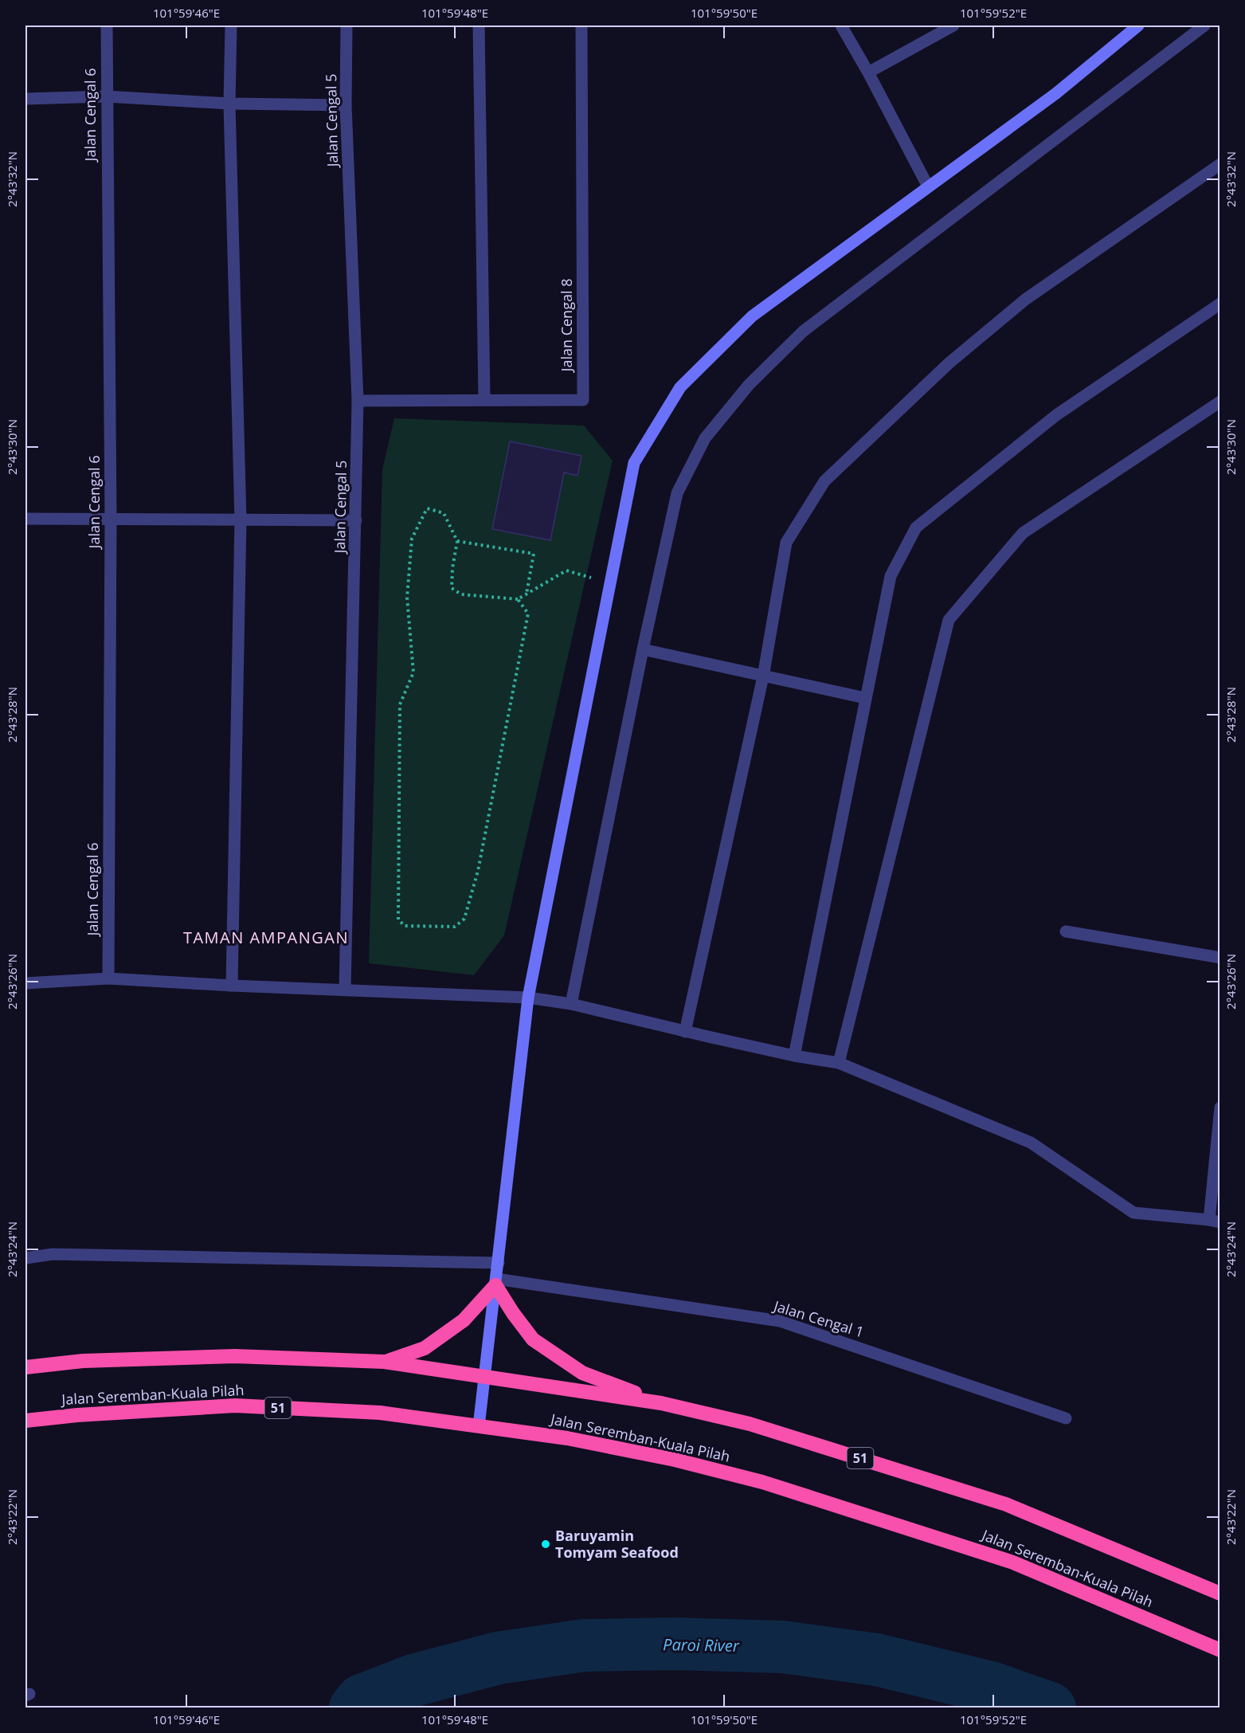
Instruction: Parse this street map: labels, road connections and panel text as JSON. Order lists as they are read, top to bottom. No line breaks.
{"streets":{"highway":["Jalan Seremban-Kuala Pilah","51"],"street":["Jalan Cengal 6","Jalan Cengal 5","Jalan Cengal 8","Jalan Cengal 1"]},"crossings":[["Jalan Cengal 5","Jalan Cengal 8"]],"districts":["TAMAN AMPANGAN"],"water":["Paroi River"],"places":["Baruyamin Tomyam Seafood"],"coordinates":["101°59'46\"E","101°59'48\"E","101°59'50\"E","101°59'52\"E","2°43'32\"N","2°43'30\"N","2°43'28\"N","2°43'26\"N","2°43'24\"N","2°43'22\"N"]}
